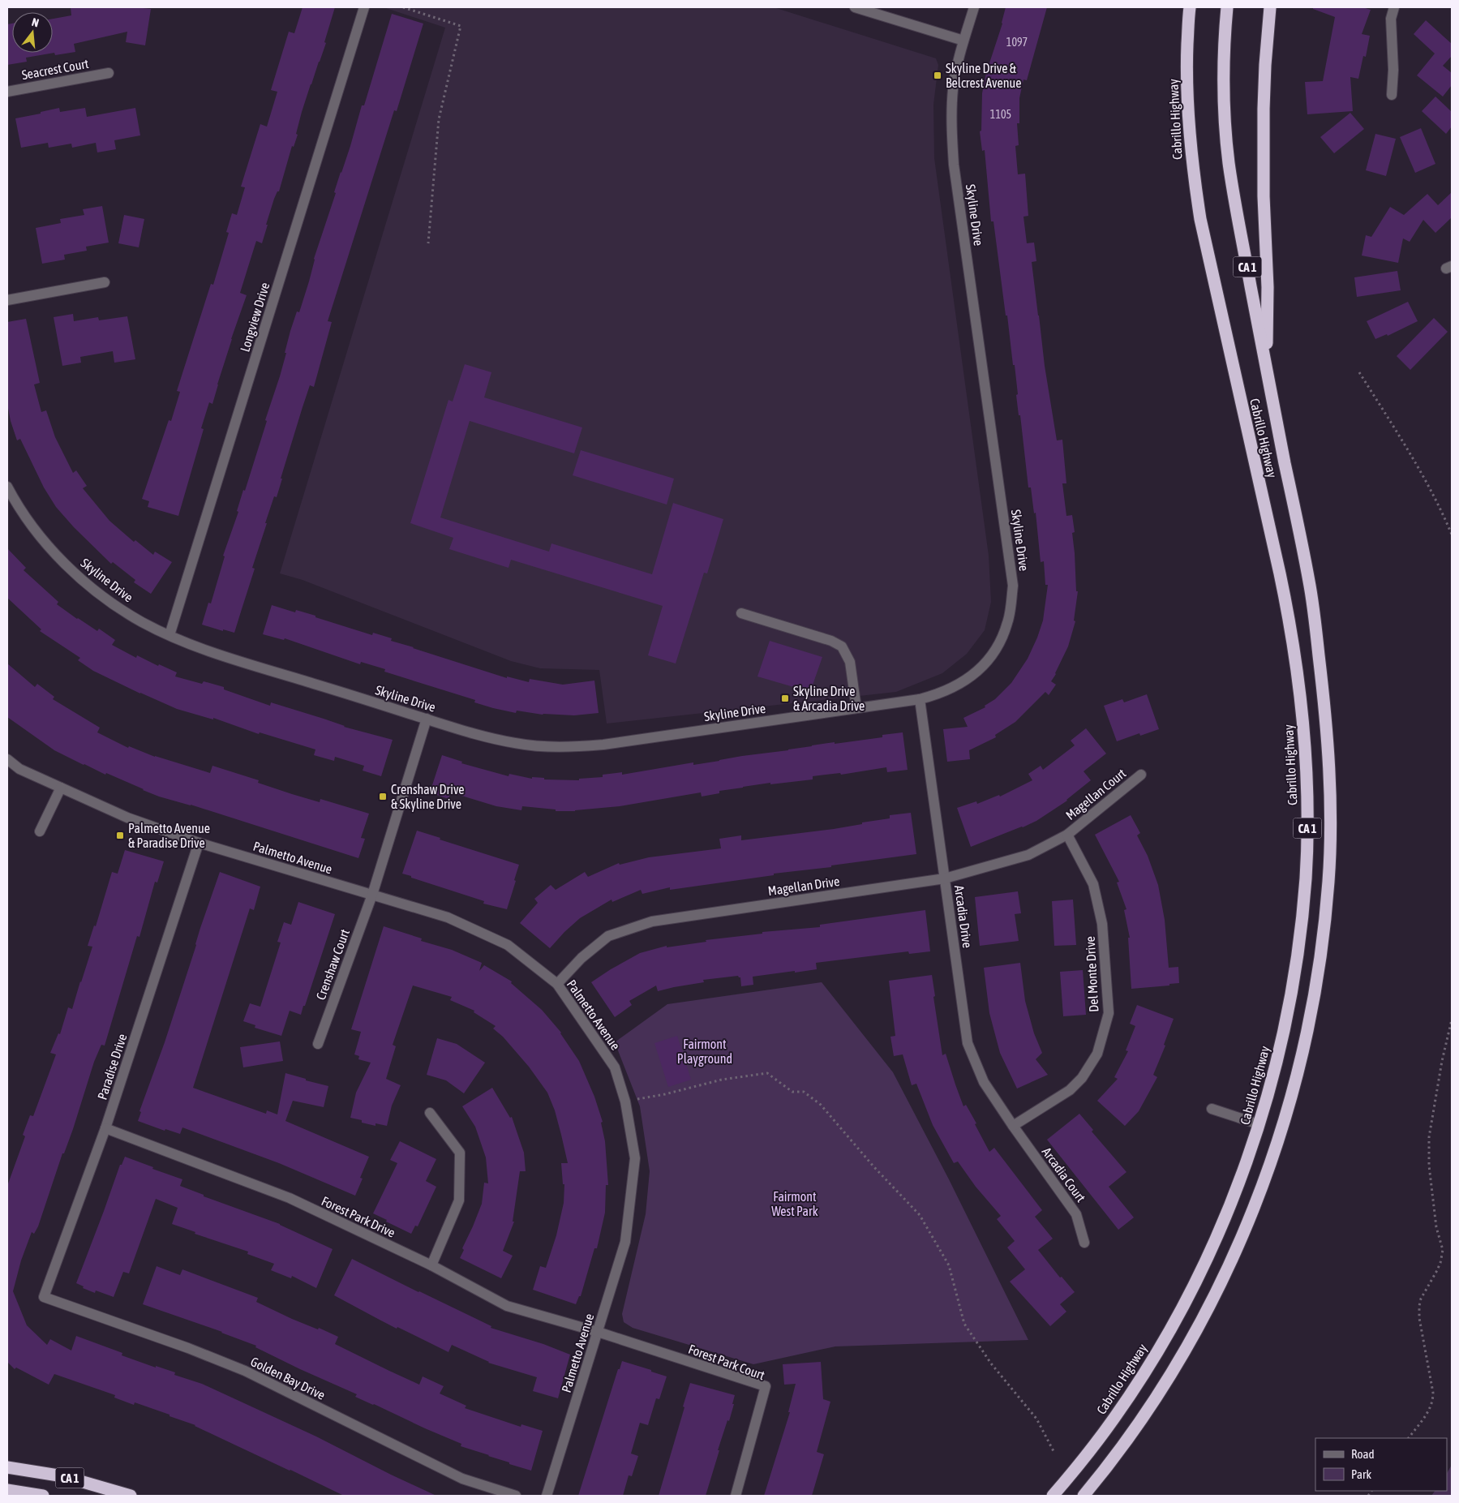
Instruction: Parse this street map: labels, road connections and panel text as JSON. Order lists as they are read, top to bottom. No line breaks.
{"streets":{"highway":["Cabrillo Highway","CA 1"],"street":["Seacrest Court","Skyline Drive","Longview Drive","Magellan Court","Palmetto Avenue","Magellan Drive","Arcadia Drive","Crenshaw Court","Del Monte Drive","Paradise Drive","Arcadia Court","Forest Park Drive","Forest Park Court","Golden Bay Drive"]},"crossings":[["Skyline Drive","Longview Drive"],["Skyline Drive","Arcadia Drive"],["Skyline Drive","Crenshaw Court"],["Magellan Court","Magellan Drive"],["Magellan Court","Del Monte Drive"],["Palmetto Avenue","Magellan Drive"],["Palmetto Avenue","Crenshaw Court"],["Palmetto Avenue","Paradise Drive"],["Palmetto Avenue","Forest Park Drive"],["Palmetto Avenue","Forest Park Court"],["Magellan Drive","Arcadia Drive"],["Magellan Drive","Del Monte Drive"],["Arcadia Drive","Del Monte Drive"],["Arcadia Drive","Arcadia Court"],["Del Monte Drive","Arcadia Court"],["Paradise Drive","Forest Park Drive"],["Paradise Drive","Golden Bay Drive"],["Forest Park Drive","Forest Park Court"]],"parks":["Fairmont Playground","Fairmont West Park"],"places":{"transit":["Skyline Drive & Belcrest Avenue","Skyline Drive & Arcadia Drive","Crenshaw Drive & Skyline Drive","Palmetto Avenue & Paradise Drive"]},"house_numbers":["1097","1105"],"legend":["Road","Park"],"north":"top"}
